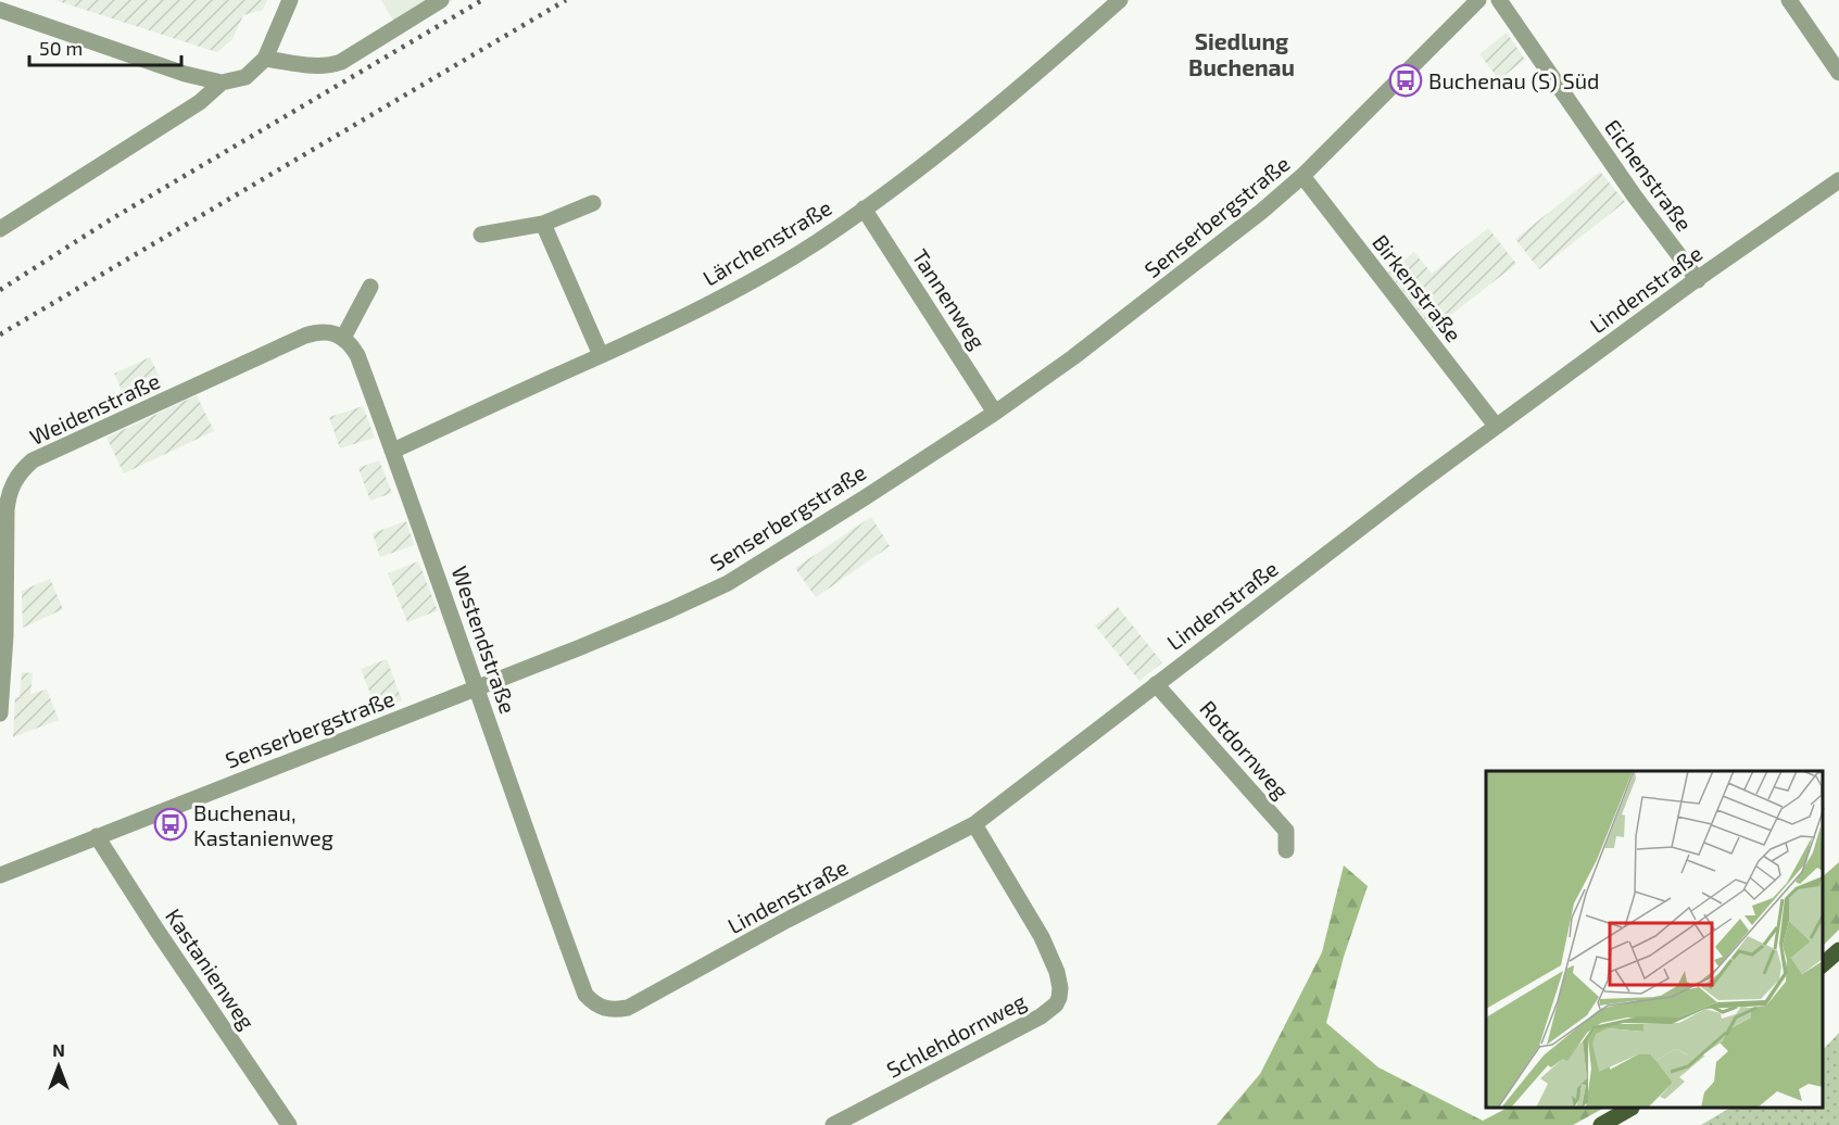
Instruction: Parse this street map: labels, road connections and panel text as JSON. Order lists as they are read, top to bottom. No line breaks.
{"streets":{"street":["Eichenstraße","Senserbergstraße","Lärchenstraße","Birkenstraße","Lindenstraße","Tannenweg","Weidenstraße","Westendstraße","Rotdornweg","Kastanienweg","Schlehdornweg"]},"crossings":[["Eichenstraße","Lindenstraße"],["Senserbergstraße","Birkenstraße"],["Senserbergstraße","Tannenweg"],["Senserbergstraße","Westendstraße"],["Senserbergstraße","Kastanienweg"],["Lärchenstraße","Tannenweg"],["Lärchenstraße","Westendstraße"],["Birkenstraße","Lindenstraße"],["Lindenstraße","Westendstraße"],["Lindenstraße","Rotdornweg"],["Lindenstraße","Schlehdornweg"],["Weidenstraße","Westendstraße"]],"districts":["Siedlung Buchenau"],"places":{"bus stop":["Buchenau (S) Süd","Buchenau, Kastanienweg"]},"scale_bar":"50 m","north":"top"}
